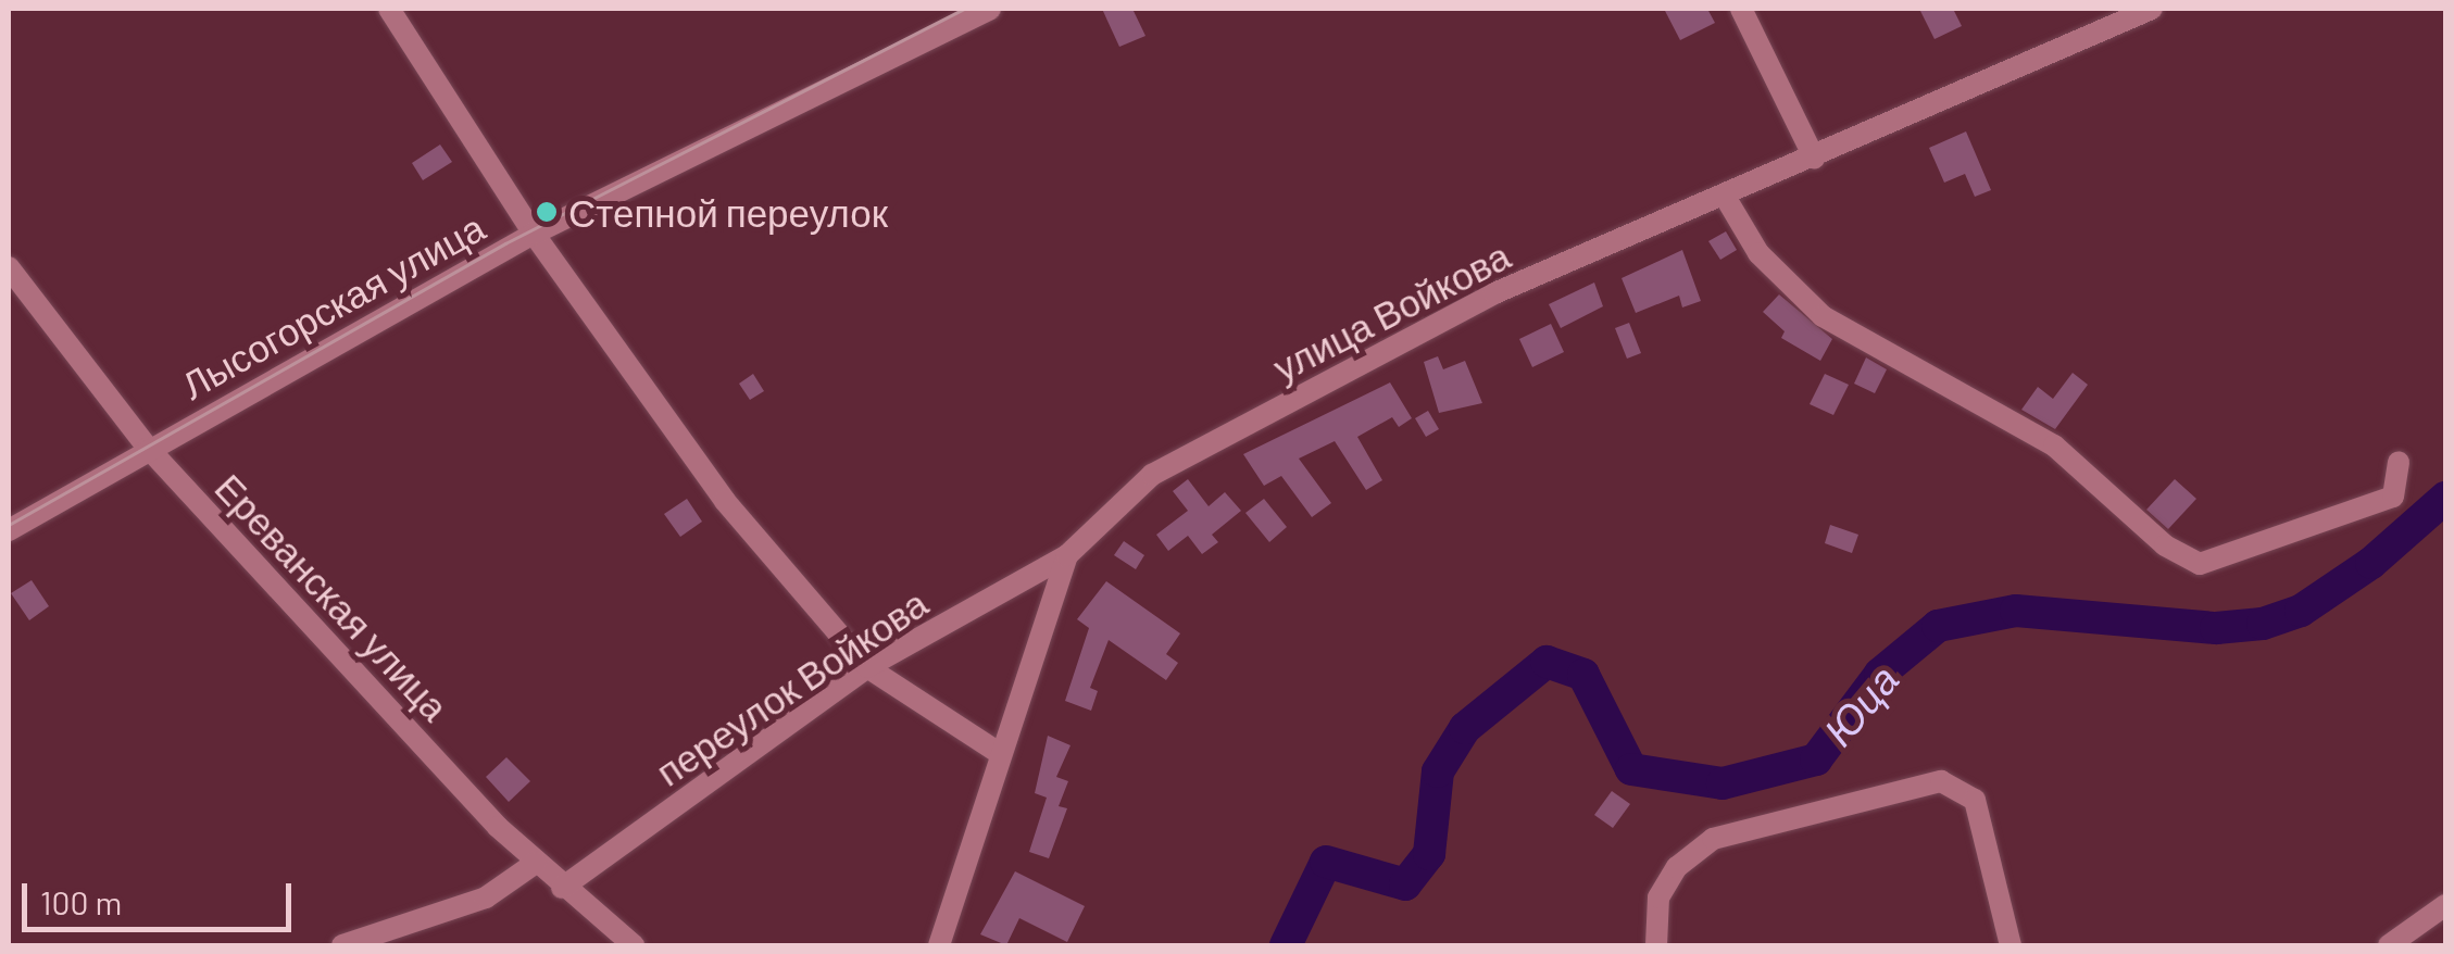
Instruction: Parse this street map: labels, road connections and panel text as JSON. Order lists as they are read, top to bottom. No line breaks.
{"streets":{"street":["Лысогорская улица","улица Войкова","Ереванская улица","переулок Войкова"]},"crossings":[["Лысогорская улица","Ереванская улица"],["улица Войкова","переулок Войкова"],["Ереванская улица","переулок Войкова"]],"water":["Юца"],"places":["Степной переулок"],"scale_bar":"100 m"}
